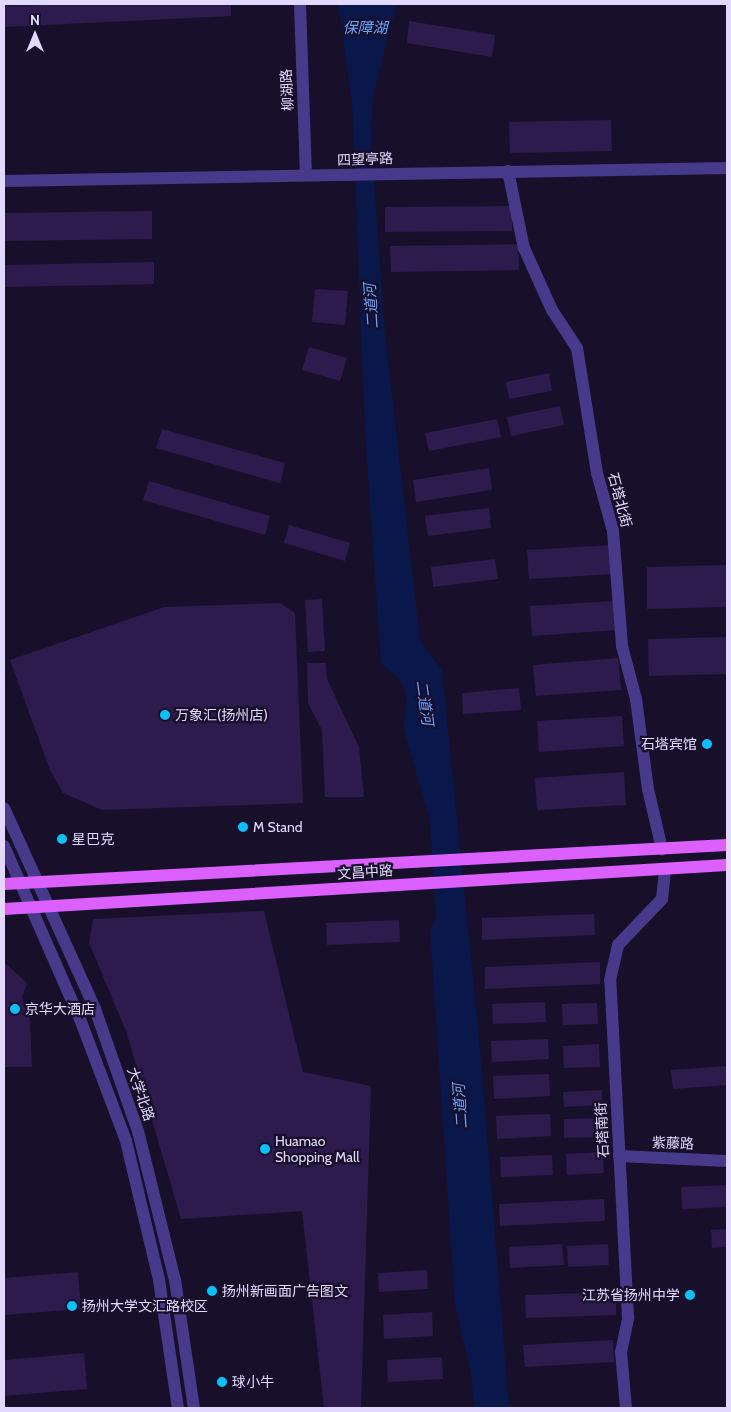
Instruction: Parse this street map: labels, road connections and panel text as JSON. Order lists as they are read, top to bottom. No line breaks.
{"streets":{"main road":["文昌中路"],"street":["柳湖路","四望亭路","石塔北街","大学北路","石塔南街","紫藤路"]},"crossings":[["柳湖路","四望亭路"],["四望亭路","石塔北街"],["石塔北街","文昌中路"],["文昌中路","大学北路"],["文昌中路","石塔南街"],["石塔南街","紫藤路"]],"water":["保障湖","二道河"],"places":["万象汇(扬州店)","石塔宾馆","M Stand","星巴克","京华大酒店","Huamao Shopping Mall","扬州新画面广告图文","江苏省扬州中学","扬州大学文汇路校区","球小牛"],"north":"top"}
